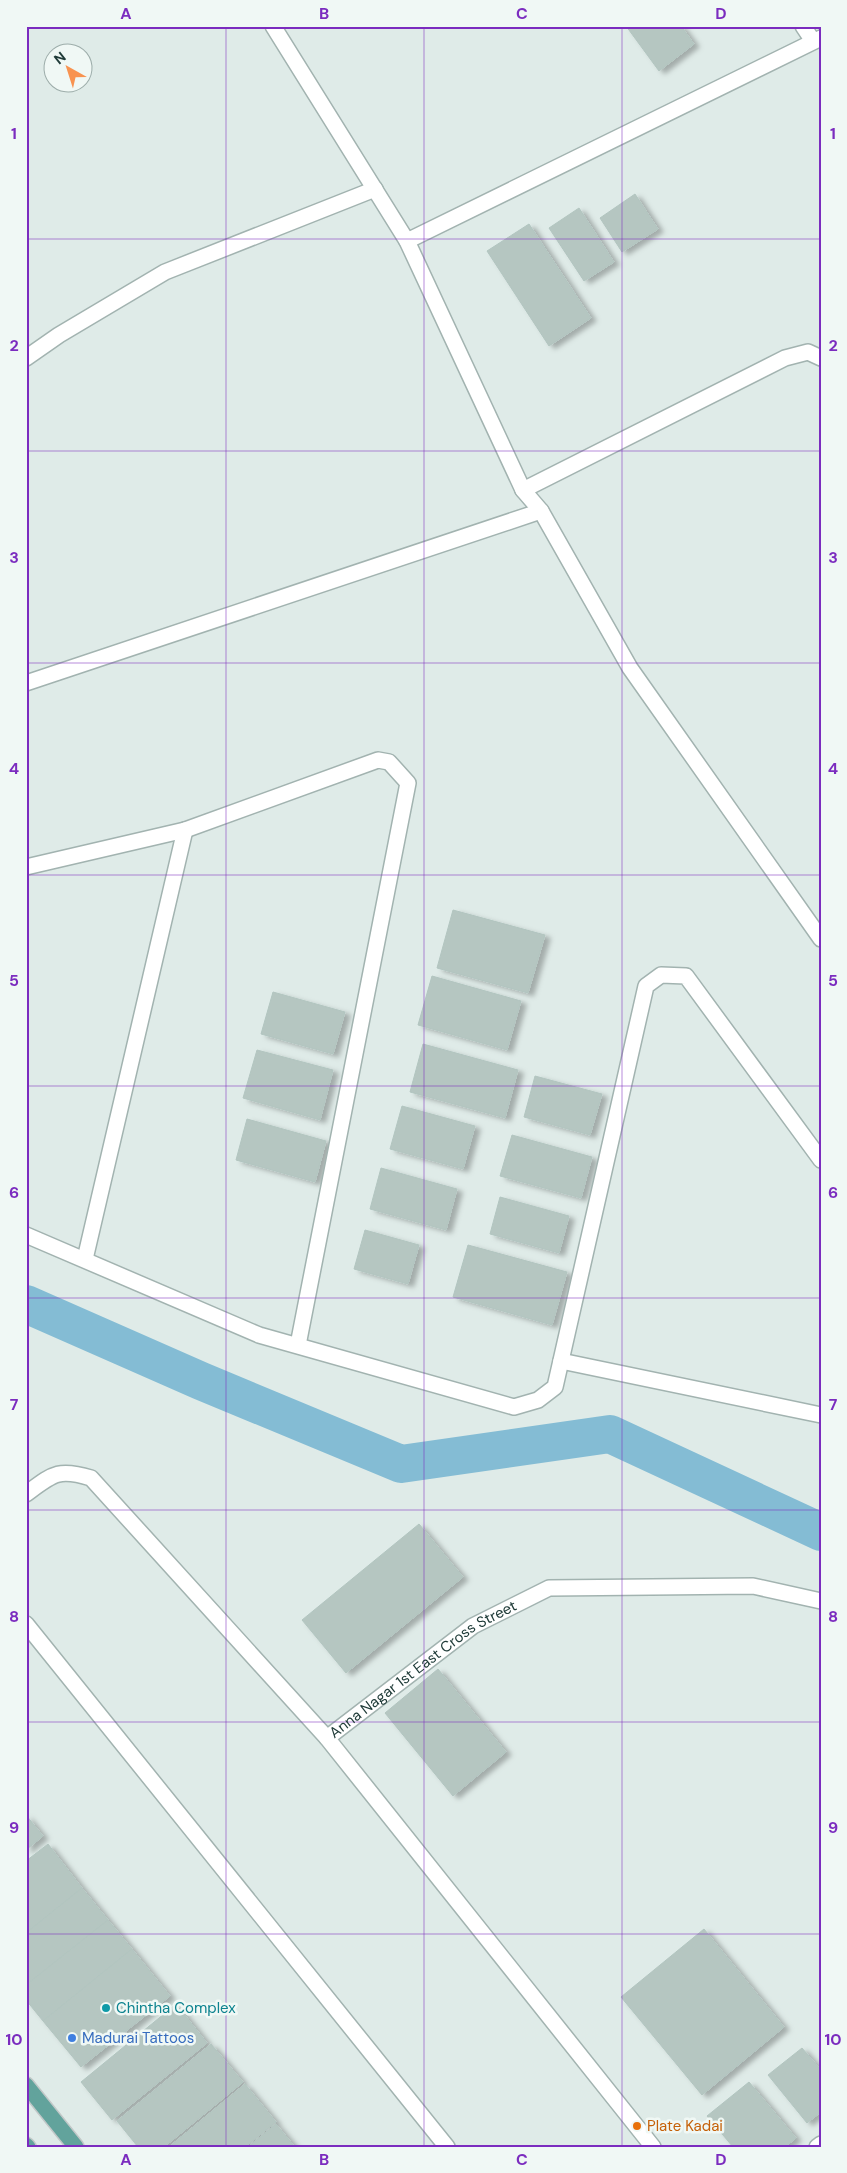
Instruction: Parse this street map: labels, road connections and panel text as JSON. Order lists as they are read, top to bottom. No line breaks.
{"streets":{"street":["Anna Nagar 1st East Cross Street"]},"places":["Chintha Complex","Madurai Tattoos","Plate Kadai"],"north":"top left","grid":{"columns":["A","B","C","D"],"rows":["1","2","3","4","5","6","7","8","9","10"]}}
